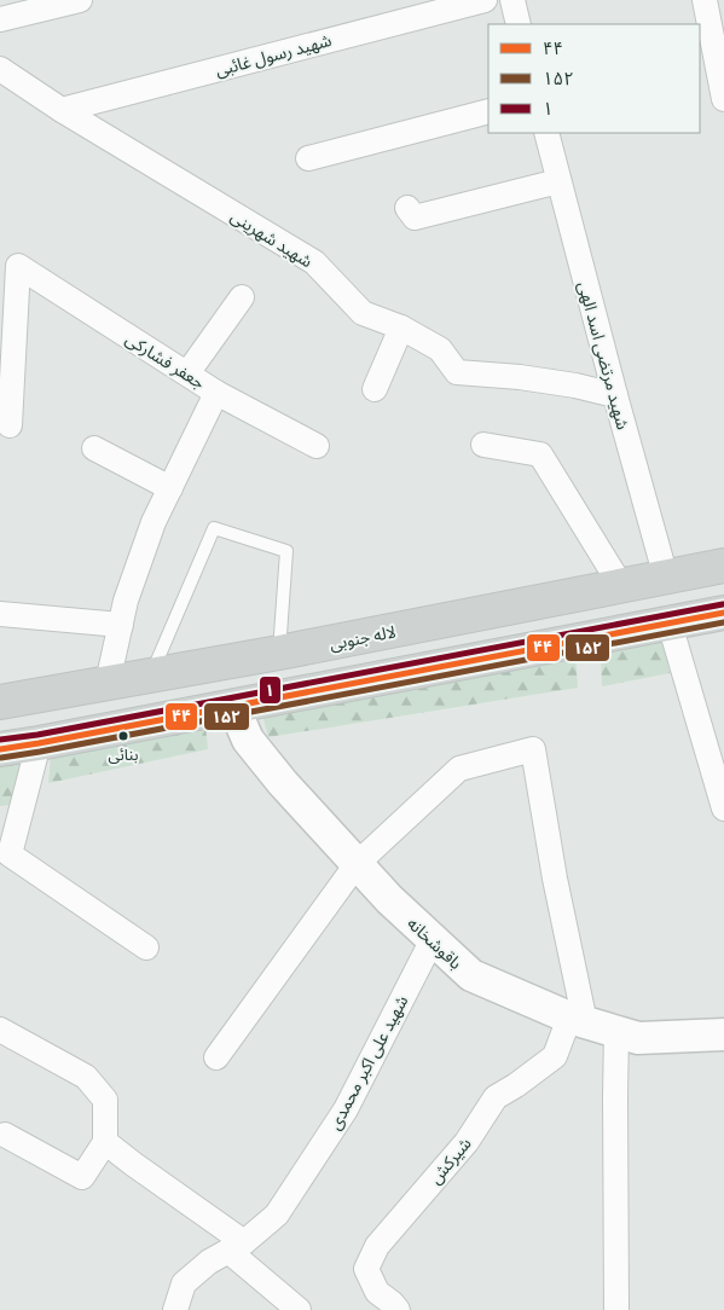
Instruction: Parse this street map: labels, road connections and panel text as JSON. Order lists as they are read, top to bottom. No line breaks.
{"streets":{"main road":["لاله جنوبی"],"street":["شهید رسول غائبی","شهید شهرینی","شهید مرتضی اسد الهی","جعفر فشارکی","باقوشخانه","شهید علی اکبر محمدی","شیرکش"]},"crossings":[["شهید رسول غائبی","شهید شهرینی"],["شهید شهرینی","شهید مرتضی اسد الهی"],["شهید مرتضی اسد الهی","لاله جنوبی"],["جعفر فشارکی","لاله جنوبی"],["باقوشخانه","شهید علی اکبر محمدی"],["باقوشخانه","شیرکش"]],"places":["بنائی"],"lines":["transit line ۱","transit line ۴۴","transit line ۱۵۲"],"legend":["۴۴","۱۵۲","۱"]}
